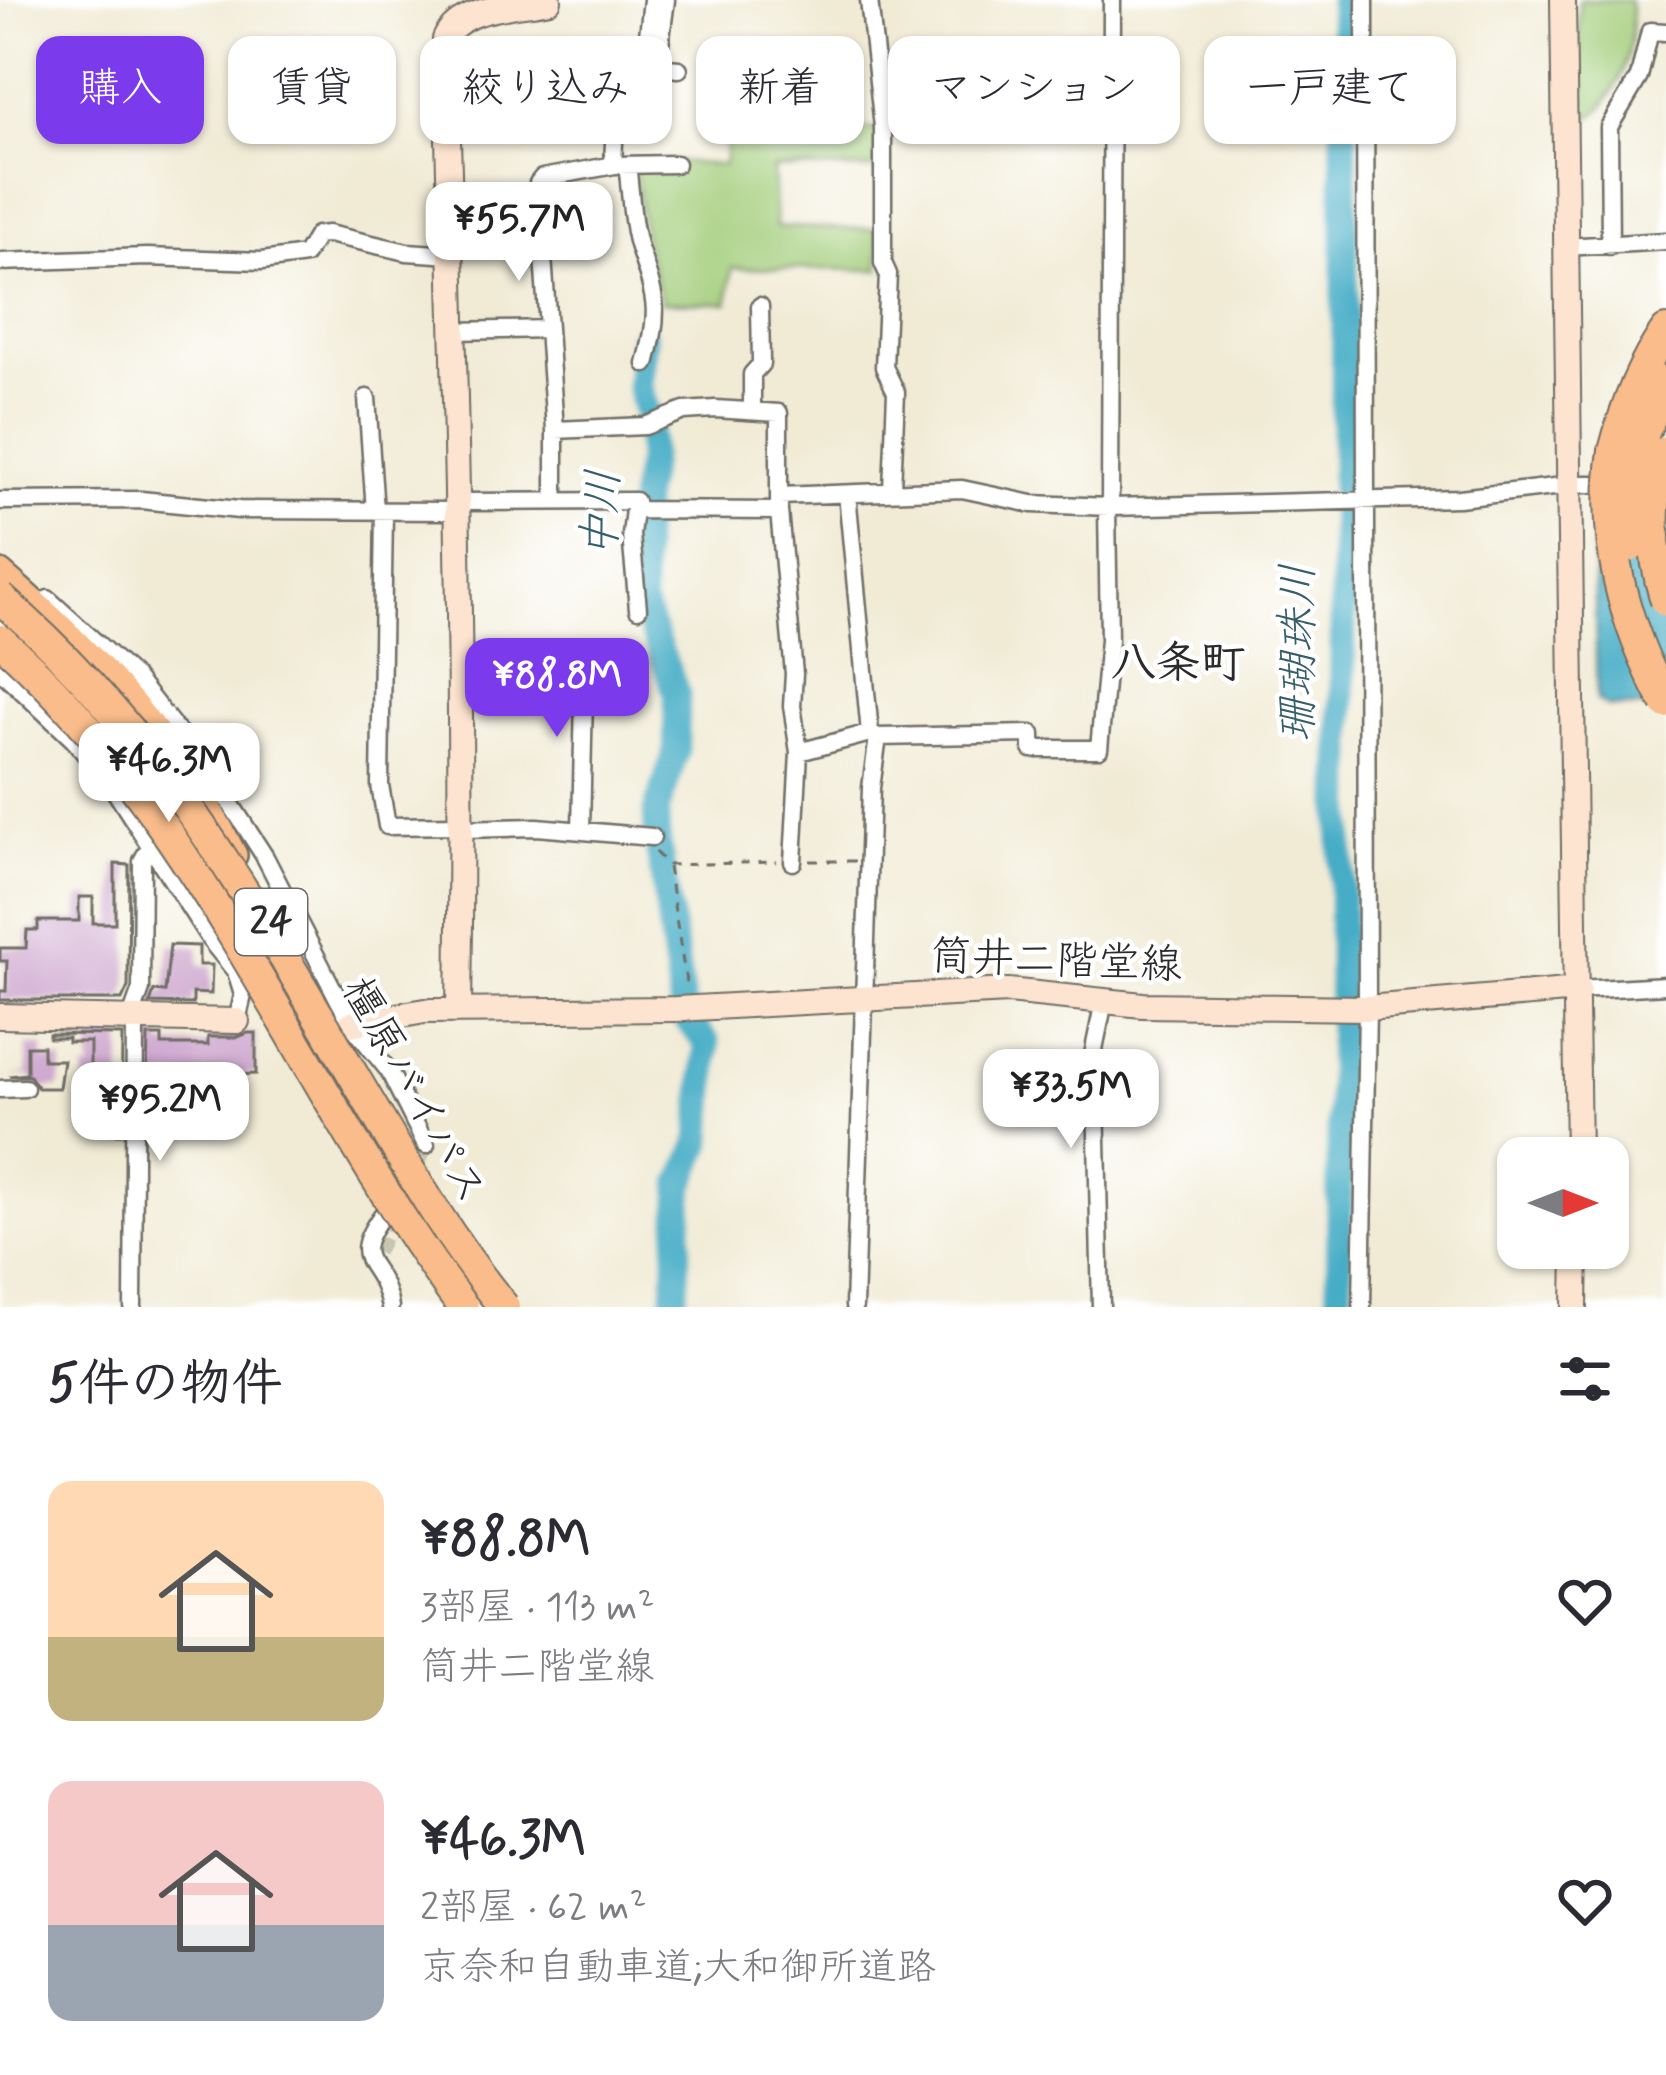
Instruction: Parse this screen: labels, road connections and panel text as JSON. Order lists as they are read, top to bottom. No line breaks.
{"streets":{"highway":["24","橿原バイパス"],"main road":["筒井二階堂線"]},"districts":["八条町"],"water":["中川","珊瑚珠川"],"north":"right","page":{"chip":["購入","賃貸","絞り込み","新着","マンション","一戸建て"],"price":["¥55.7M","¥88.8M","¥46.3M","¥33.5M","¥95.2M"],"heading":"5件の物件","list":[{"name":"¥88.8M","note":"3部屋 · 113 m² · 筒井二階堂線"},{"name":"¥46.3M","note":"2部屋 · 62 m² · 京奈和自動車道;大和御所道路"}]}}
